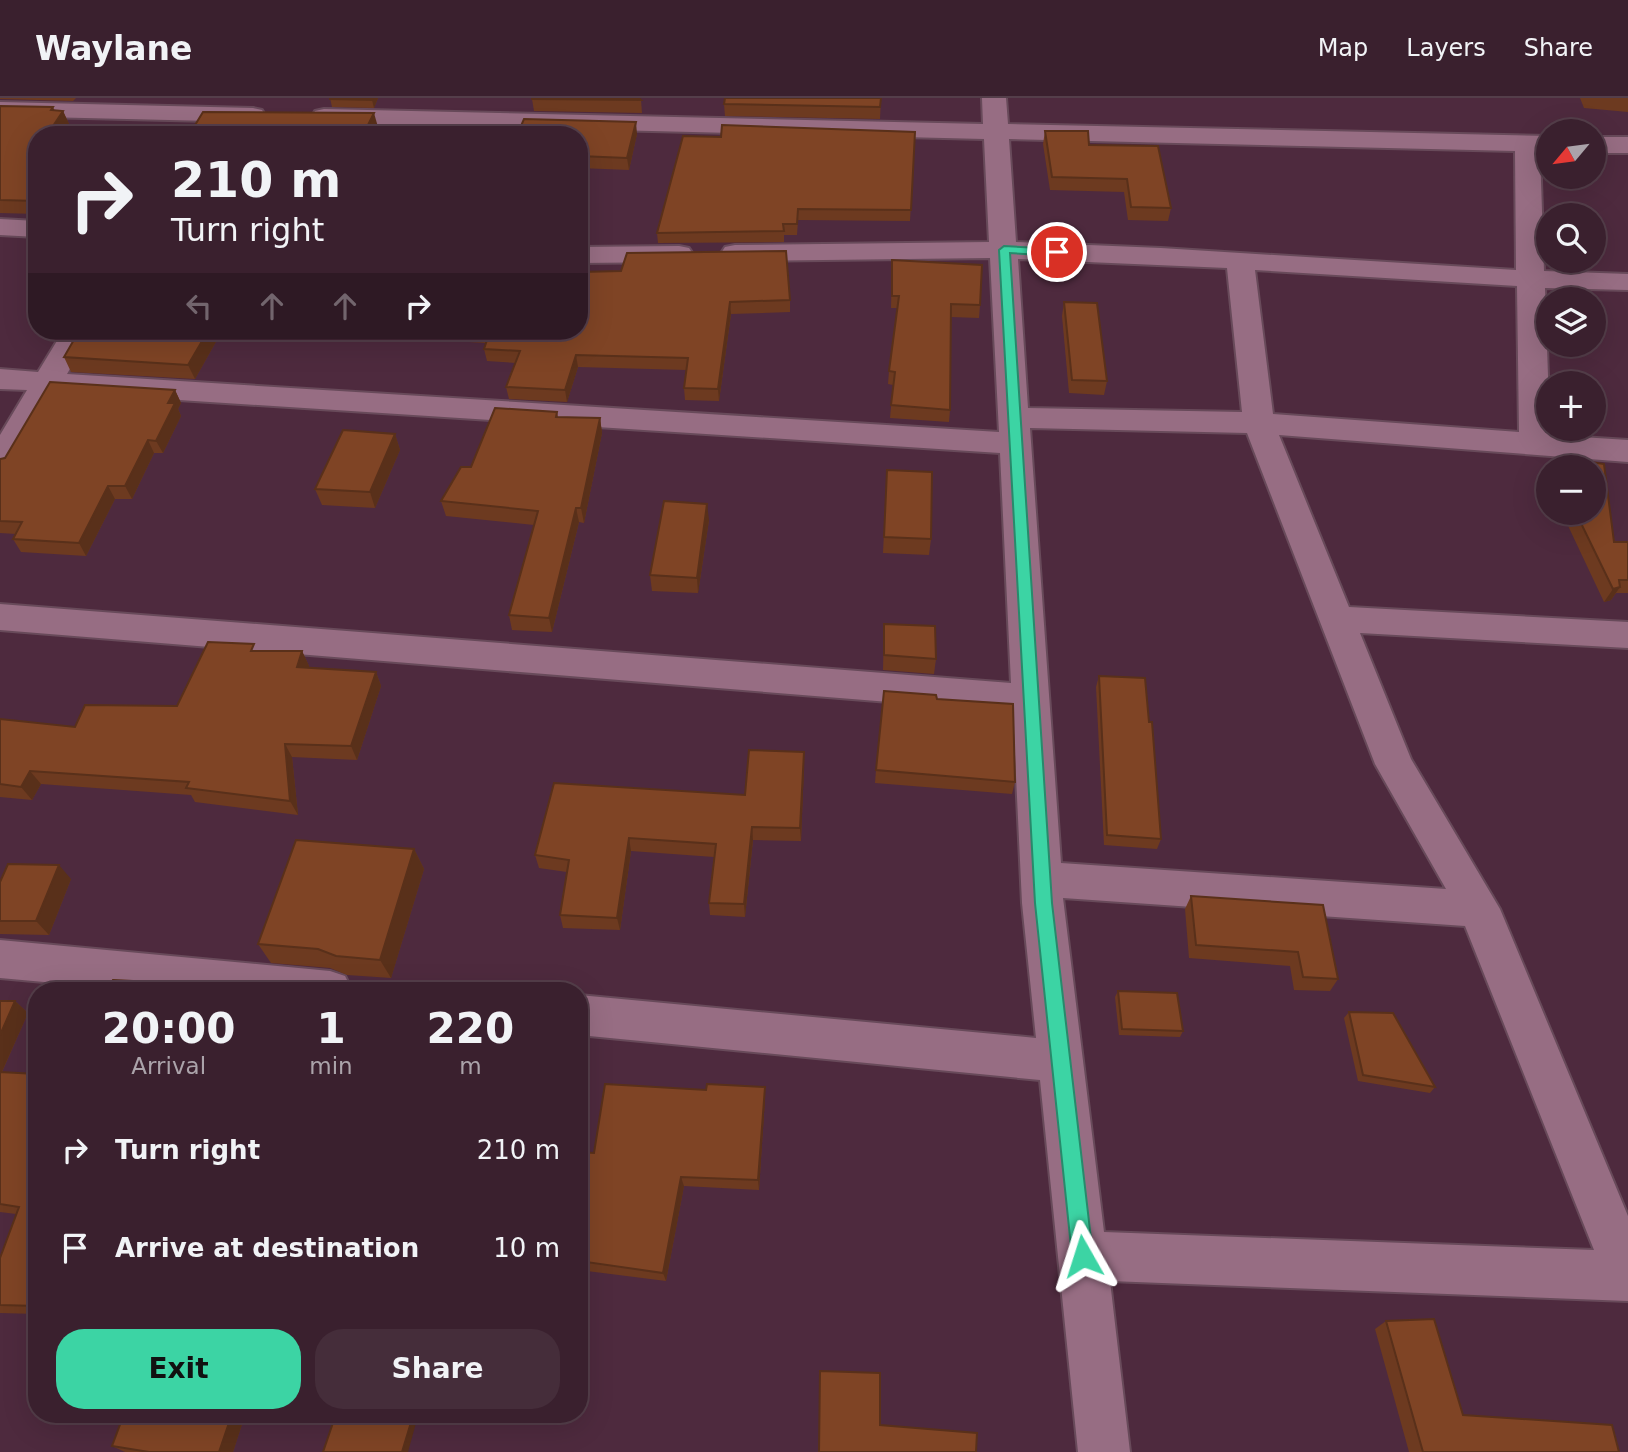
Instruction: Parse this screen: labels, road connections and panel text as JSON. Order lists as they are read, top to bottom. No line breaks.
{"north":"bottom left","page":{"header":"Waylane","nav":["Map","Layers","Share"],"map_buttons":["+","−"],"turn":["210 m","Turn right"],"eta":["20:00","Arrival","1","min","220","m"],"list":[{"name":"Turn right","value":"210 m"},{"name":"Arrive at destination","value":"10 m"}],"buttons":["Exit","Share"]}}
